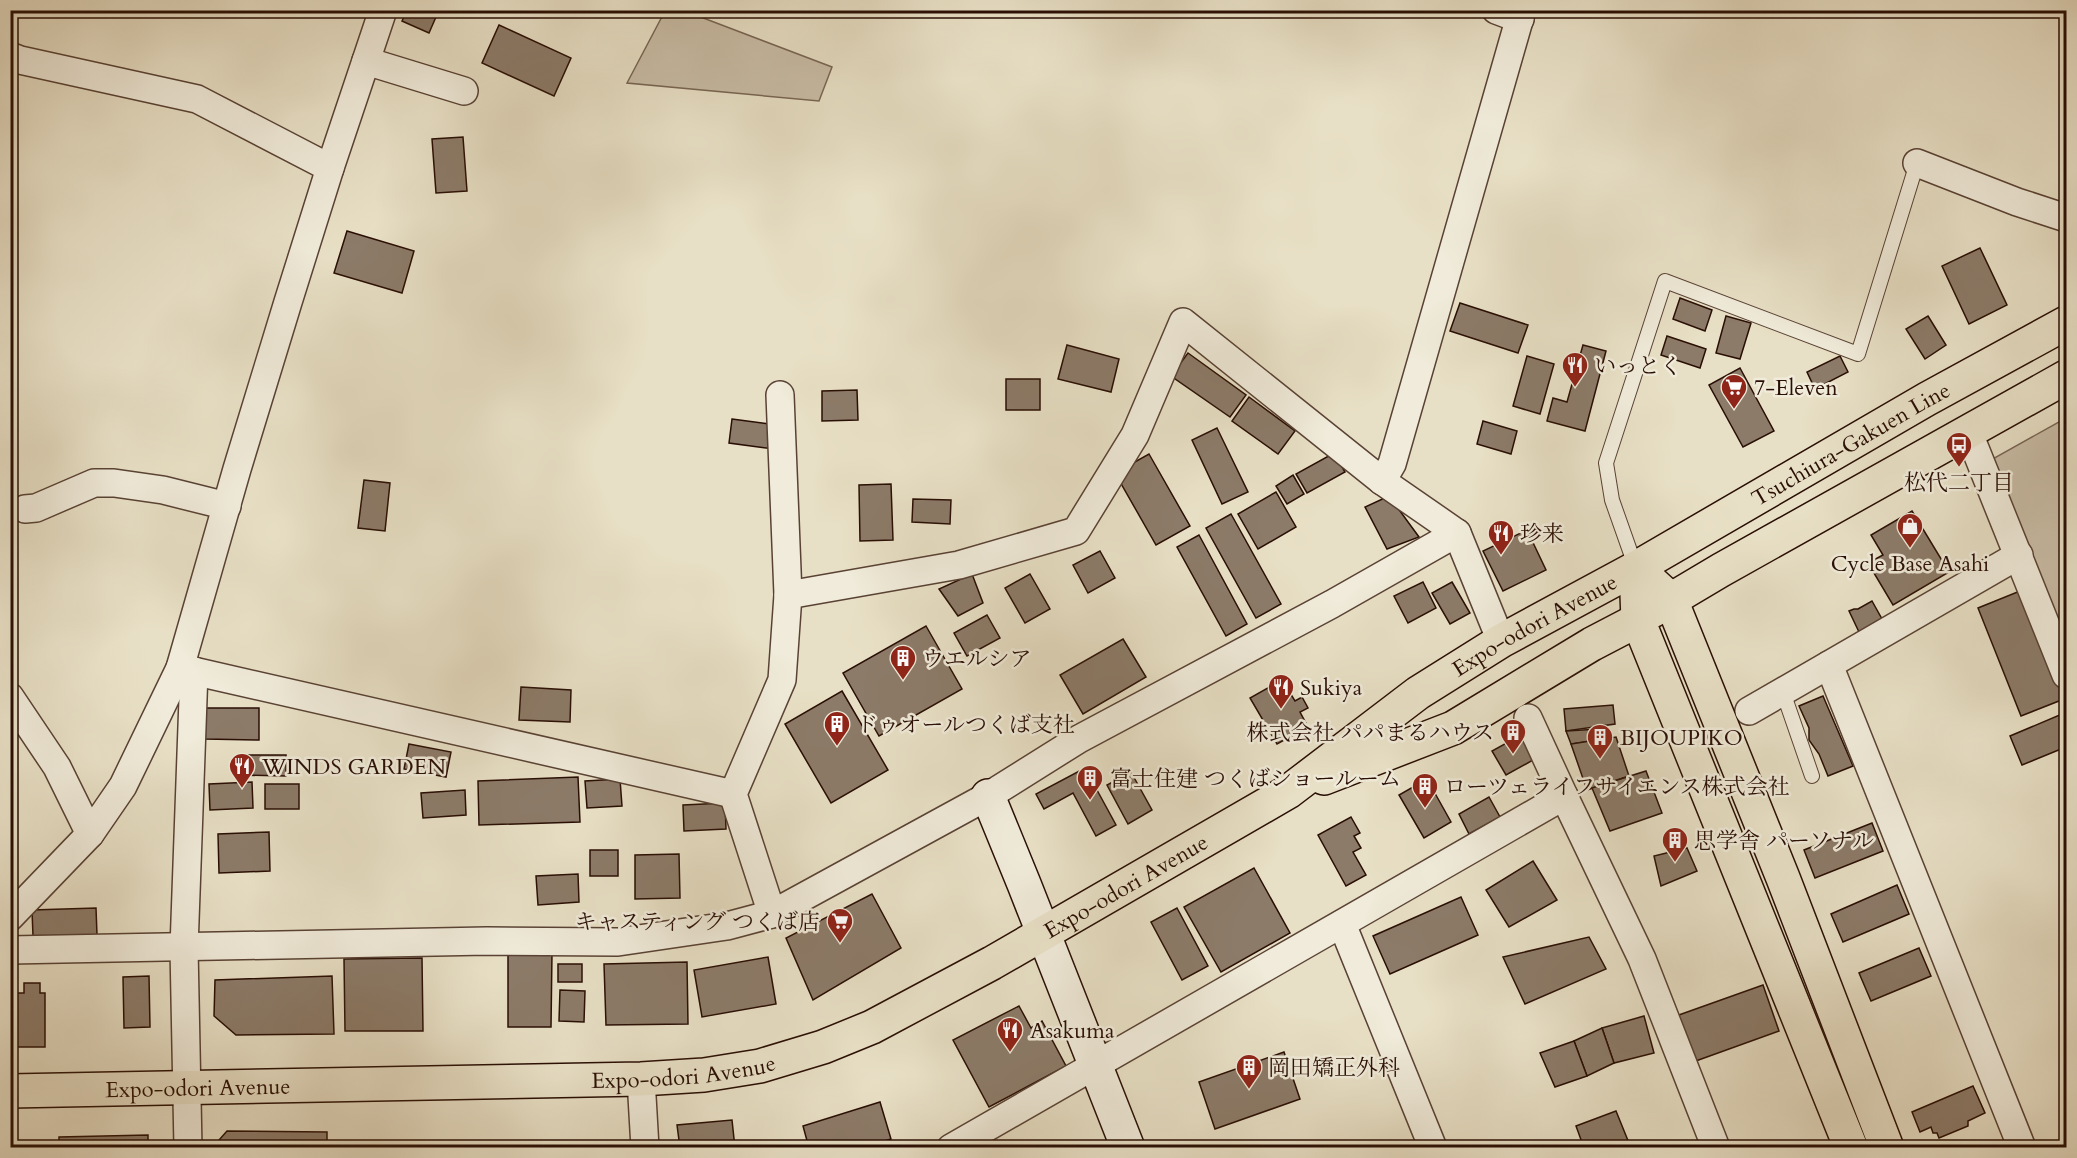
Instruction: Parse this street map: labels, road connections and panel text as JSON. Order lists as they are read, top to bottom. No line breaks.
{"streets":{"main road":["Tsuchiura-Gakuen Line","Expo-odori Avenue"]},"crossings":[["Tsuchiura-Gakuen Line","Expo-odori Avenue"]],"places":{"restaurant":["いっとく","珍来","Sukiya","WINDS GARDEN","Asakuma"],"supermarket":["7-Eleven","キャスティング つくば店"],"bus stop":["松代二丁目"],"shop":["Cycle Base Asahi"],"building":["ウエルシア","ドゥオールつくば支社","株式会社 パパまるハウス","BIJOUPIKO","富士住建 つくばショールーム","ローツェライフサイエンス株式会社","思学舎 パーソナル","岡田矯正外科"]}}
